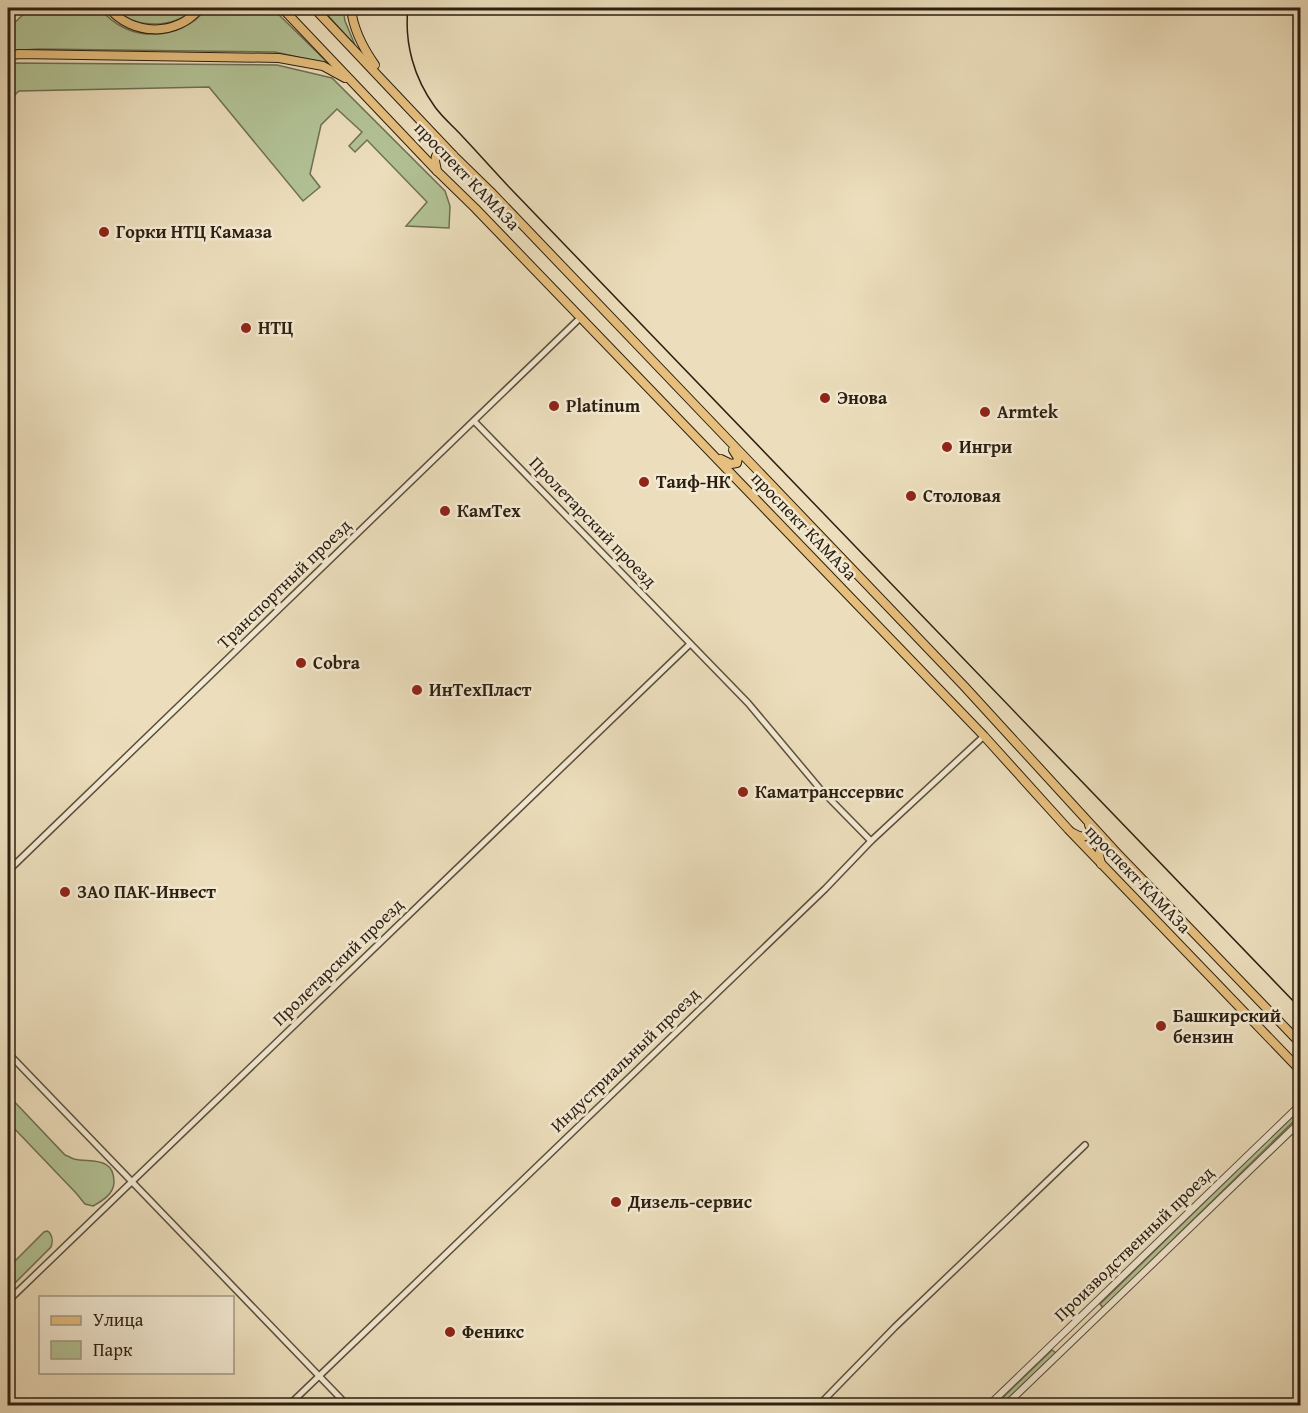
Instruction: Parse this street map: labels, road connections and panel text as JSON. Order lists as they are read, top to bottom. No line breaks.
{"streets":{"main road":["проспект КАМАЗа"],"street":["Пролетарский проезд","Транспортный проезд","Индустриальный проезд","Производственный проезд"]},"crossings":[["проспект КАМАЗа","Транспортный проезд"],["проспект КАМАЗа","Индустриальный проезд"],["Пролетарский проезд","Транспортный проезд"],["Пролетарский проезд","Индустриальный проезд"]],"places":["Горки НТЦ Камаза","НТЦ","Энова","Platinum","Armtek","Ингри","Таиф-НК","Столовая","КамТех","Cobra","ИнТехПласт","Каматранссервис","ЗАО ПАК-Инвест","Башкирский бензин","Дизель-сервис","Феникс"],"legend":["Улица","Парк"]}
